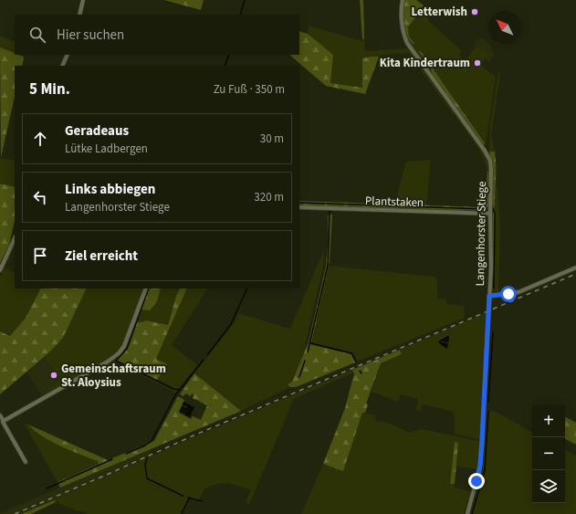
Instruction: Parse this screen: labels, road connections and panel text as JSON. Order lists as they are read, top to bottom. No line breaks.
{"streets":{"street":["Plantstaken","Langenhorster Stiege"]},"crossings":[["Plantstaken","Langenhorster Stiege"]],"places":["Letterwish","Kita Kindertraum","Gemeinschaftsraum St. Aloysius"],"north":"top left","page":{"search":"Hier suchen","heading":["5 Min.","Zu Fuß · 350 m"],"list":[["Geradeaus","Lütke Ladbergen","30 m"],["Links abbiegen","Langenhorster Stiege","320 m"],"Ziel erreicht"],"map_buttons":["+","−"]}}
